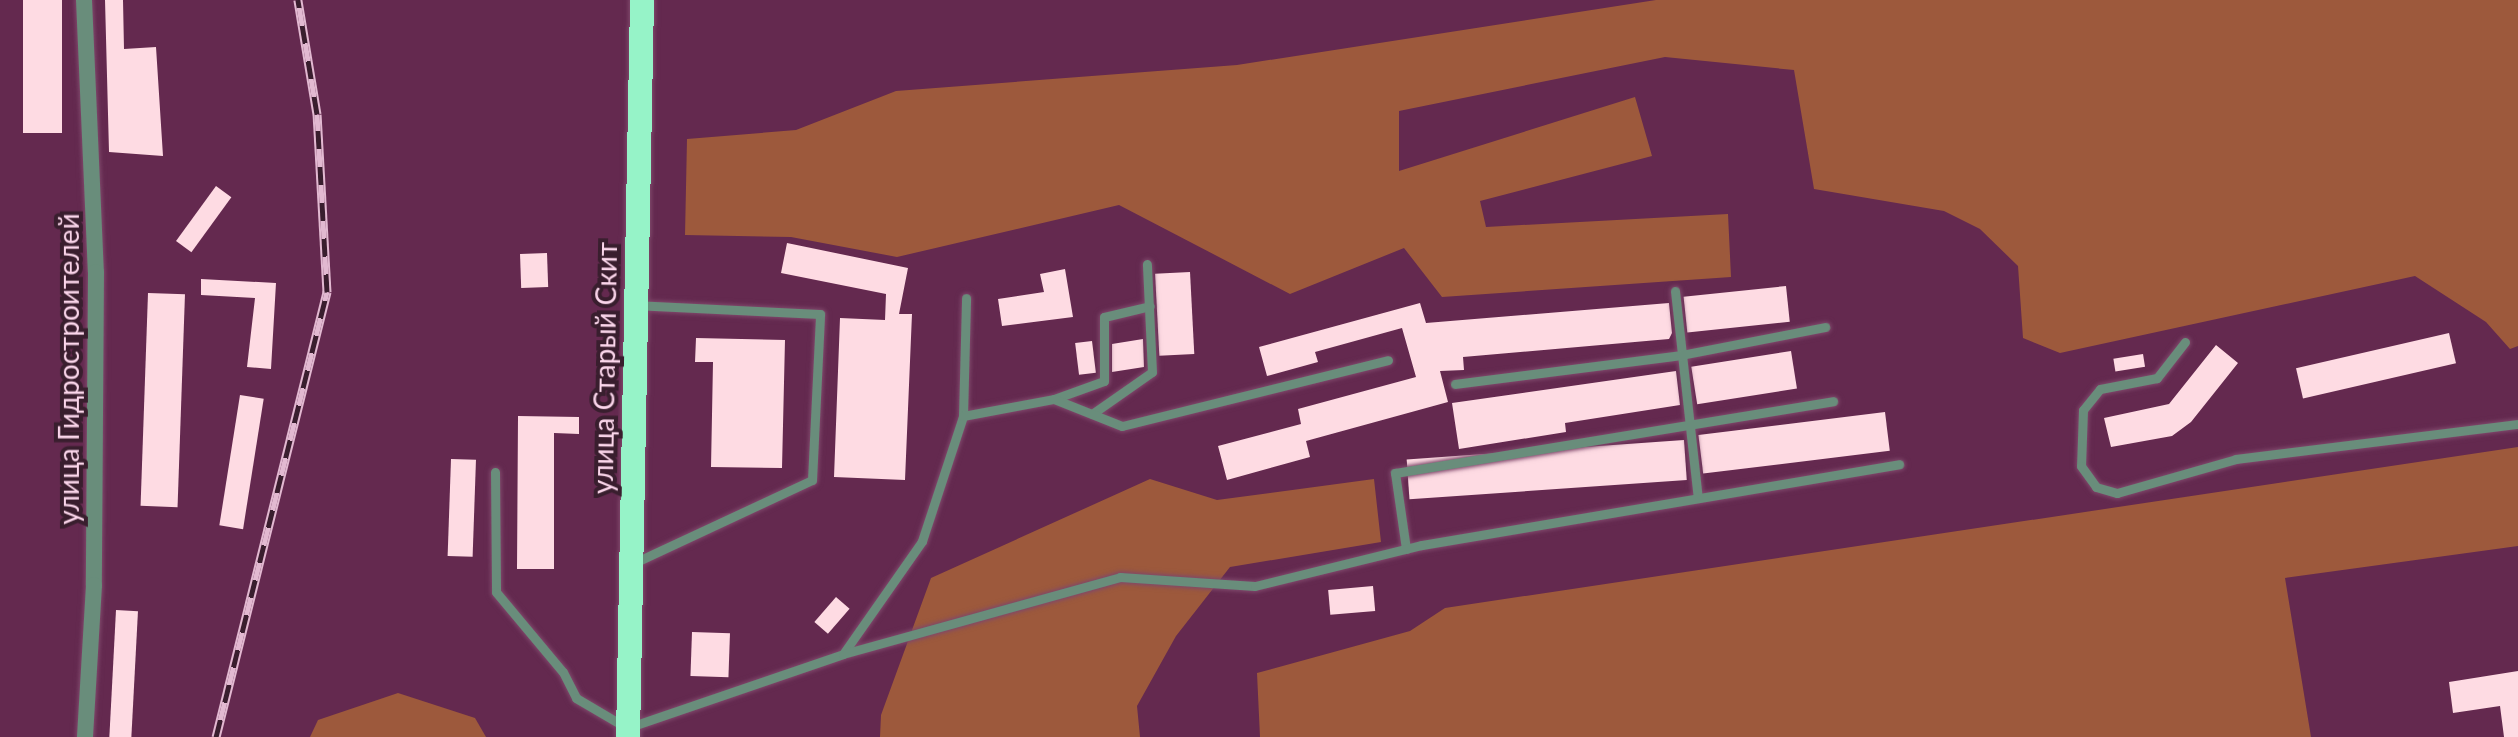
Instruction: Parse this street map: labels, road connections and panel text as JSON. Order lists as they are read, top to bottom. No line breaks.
{"streets":{"highway":["улица Старый Скит"],"street":["улица Гидростроителей"]}}
